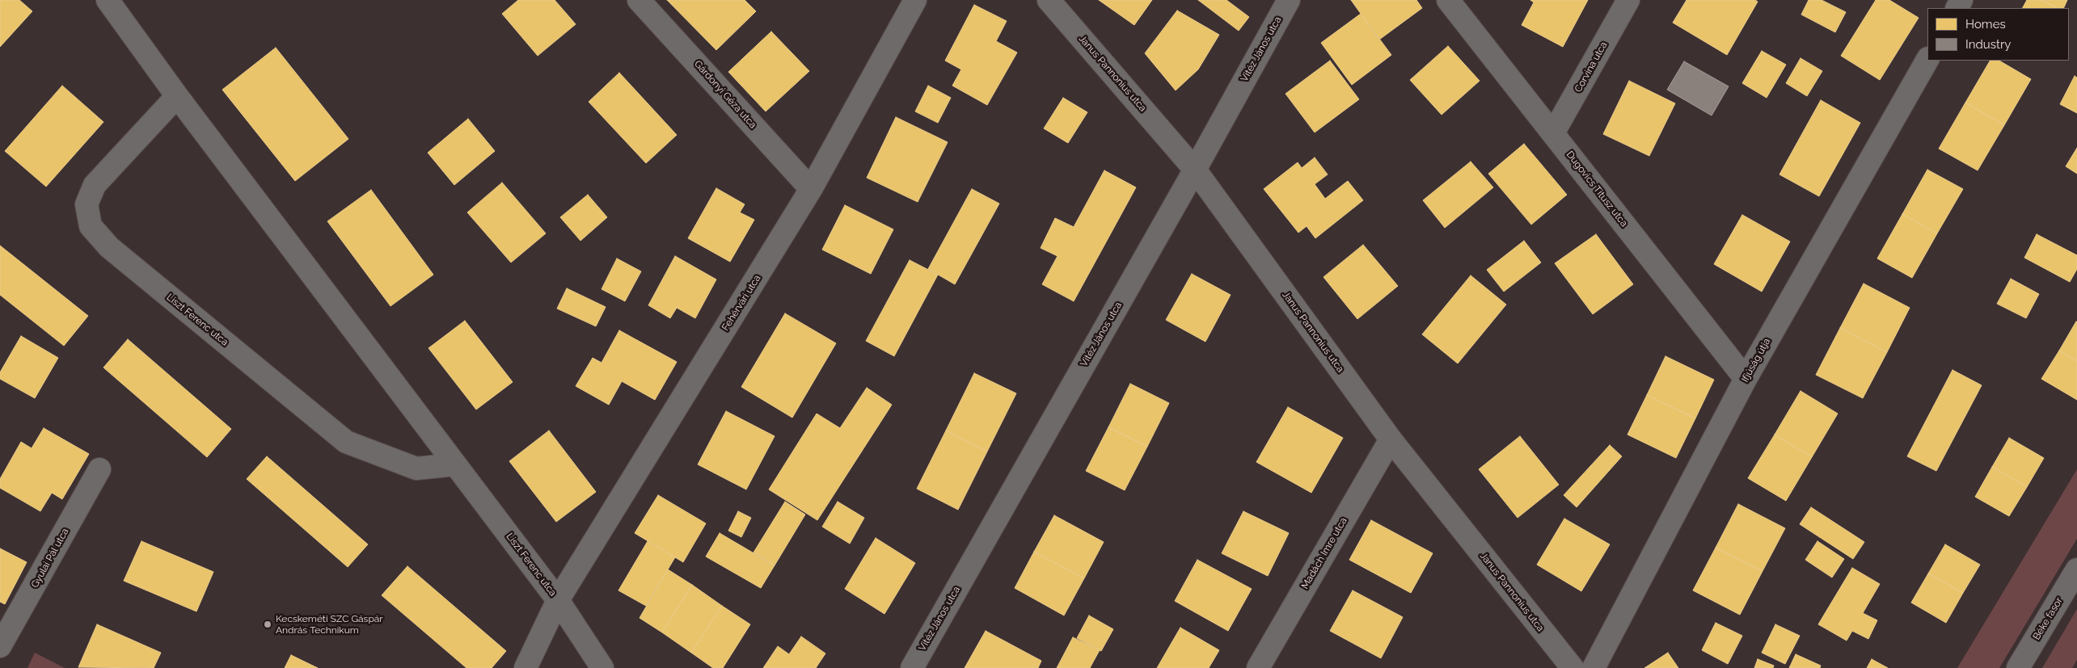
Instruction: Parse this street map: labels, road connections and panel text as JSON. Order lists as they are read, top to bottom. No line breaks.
{"streets":{"street":["Vitéz János utca","Corvina utca","Janus Pannonius utca","Gárdonyi Géza utca","Dugovics Titusz utca","Fehérvári utca","Liszt Ferenc utca","Ifjúság útja","Madách Imre utca","Gyulai Pál utca","Béke fasor"]},"crossings":[["Vitéz János utca","Janus Pannonius utca"],["Corvina utca","Dugovics Titusz utca"],["Janus Pannonius utca","Madách Imre utca"],["Gárdonyi Géza utca","Fehérvári utca"],["Dugovics Titusz utca","Ifjúság útja"],["Fehérvári utca","Liszt Ferenc utca"]],"places":["Kecskeméti SZC Gáspár András Technikum"],"legend":["Homes","Industry"]}
